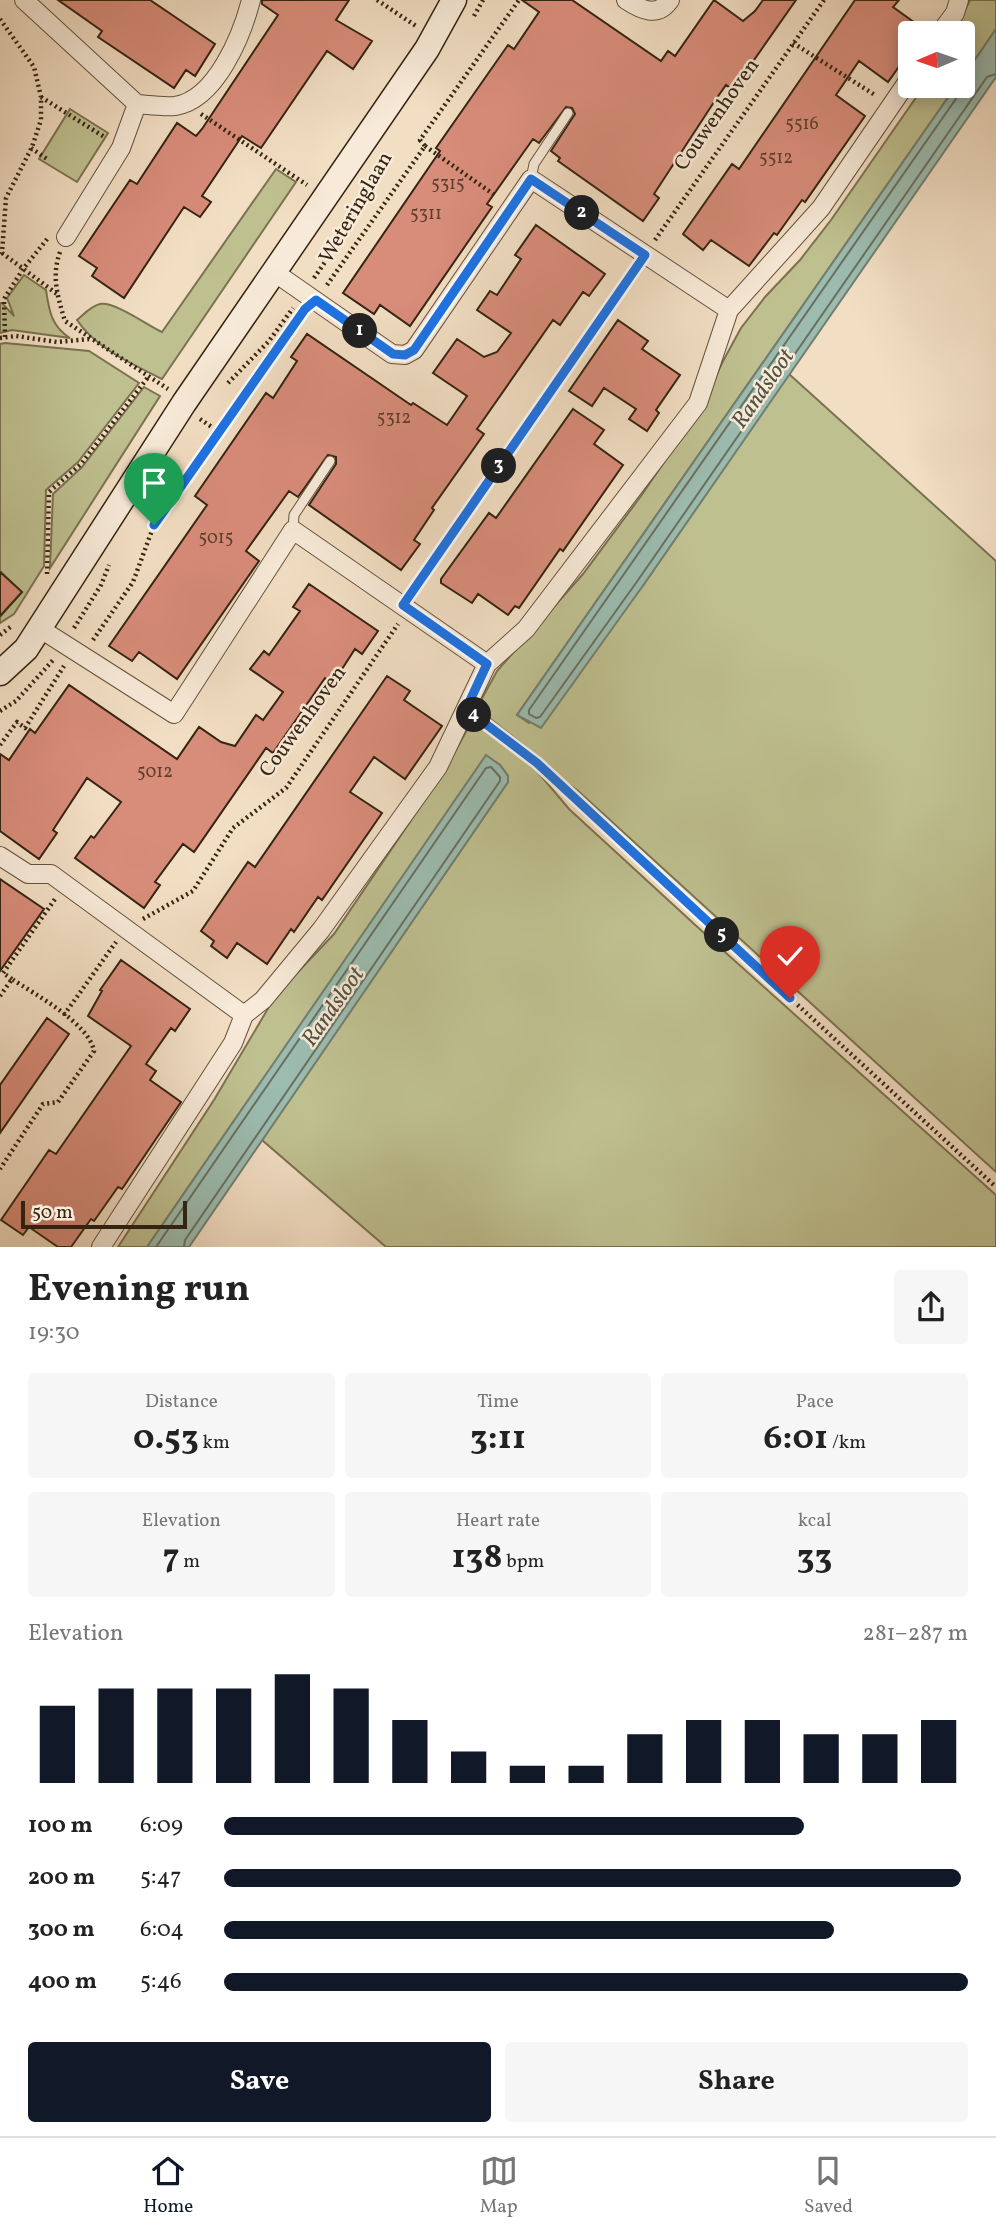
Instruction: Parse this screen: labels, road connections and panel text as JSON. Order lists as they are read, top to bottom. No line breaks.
{"streets":{"street":["Weteringlaan"],"path":["Couwenhoven"]},"water":["Randsloot"],"house_numbers":["5516","5512","5315","5311","5312","5015","5012"],"scale_bar":"50 m","north":"left","page":{"pins":["2","1","3","4","5"],"scale":"50 m","heading":["Evening run","19:30"],"stats":[["Distance","0.53 km"],["Time","3:11"],["Pace","6:01 /km"],["Elevation","7 m"],["Heart rate","138 bpm"],["kcal","33"]],"chart":["Elevation","281–287 m"],"list":[{"name":"100 m","note":"6:09"},{"name":"200 m","note":"5:47"},{"name":"300 m","note":"6:04"},{"name":"400 m","note":"5:46"}],"buttons":["Save","Share"],"tabs":["Home","Map","Saved"]}}
